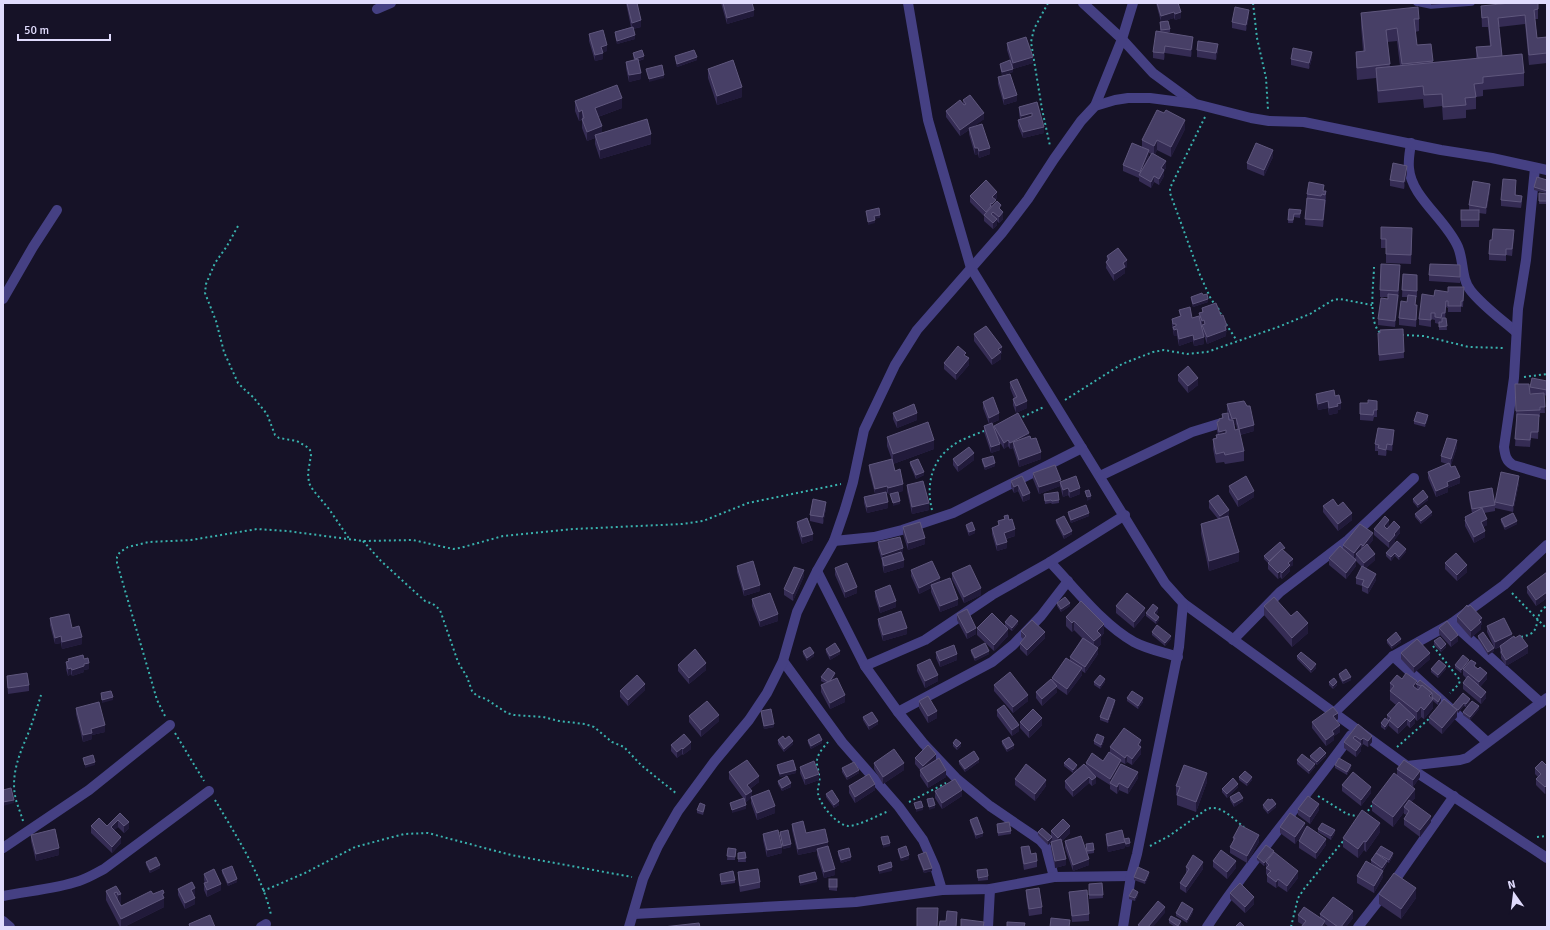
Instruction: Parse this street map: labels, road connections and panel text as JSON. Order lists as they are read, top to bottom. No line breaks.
{"scale_bar":"50 m","north":"top"}
